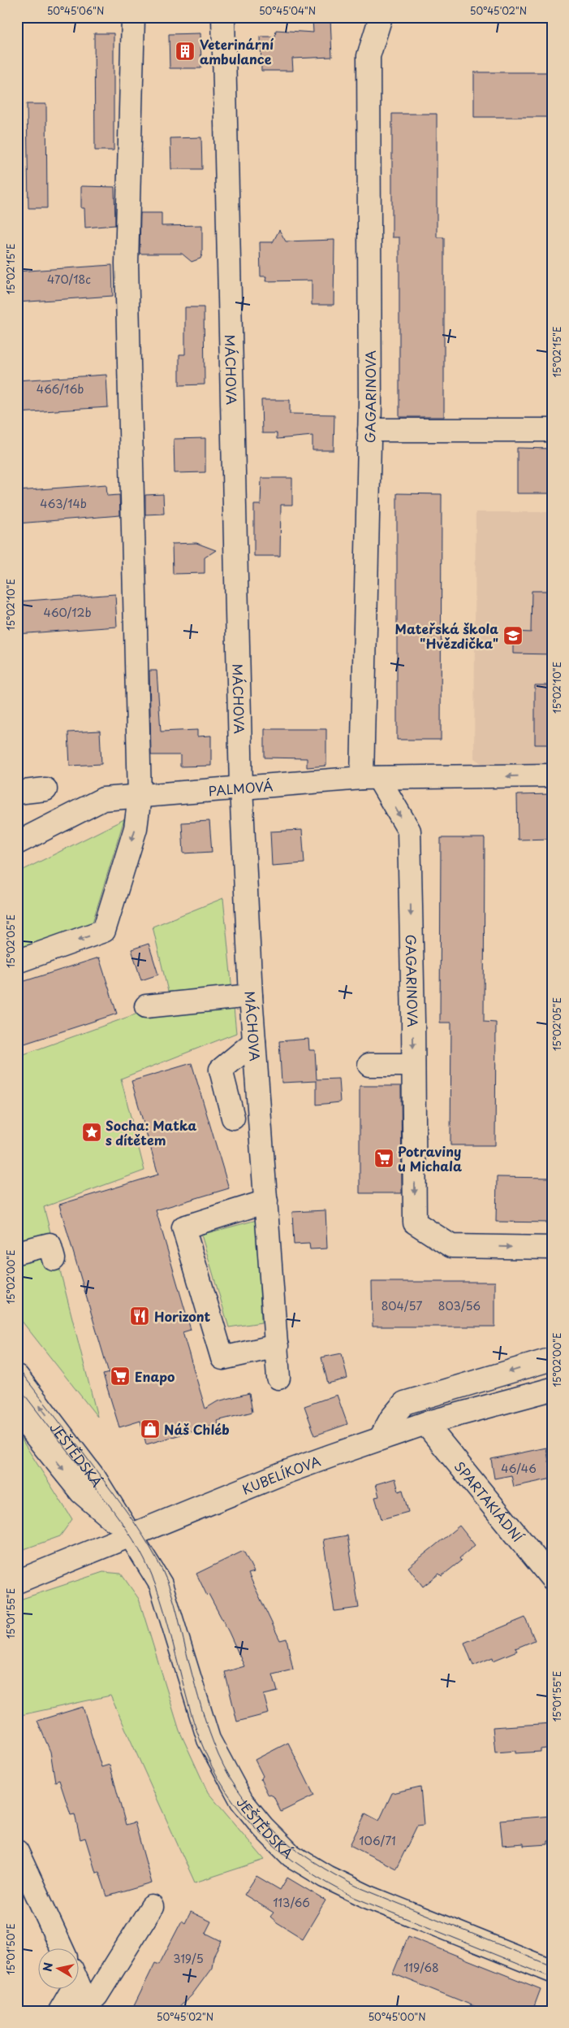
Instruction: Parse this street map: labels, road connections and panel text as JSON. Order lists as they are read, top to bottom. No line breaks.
{"streets":{"street":["MÁCHOVA","GAGARINOVA","PALMOVÁ","JEŠTĚDSKÁ","KUBELÍKOVA","SPARTAKIÁDNÍ"]},"crossings":[["MÁCHOVA","PALMOVÁ"],["GAGARINOVA","PALMOVÁ"],["JEŠTĚDSKÁ","KUBELÍKOVA"],["KUBELÍKOVA","SPARTAKIÁDNÍ"]],"one_way":["GAGARINOVA"],"places":{"building":["Veterinární ambulance"],"school or university":["Mateřská škola \"Hvězdička\""],"place":["Socha: Matka s dítětem"],"supermarket":["Potraviny u Michala","Enapo"],"restaurant":["Horizont"],"shop":["Náš Chléb"]},"house_numbers":["470/18c","466/16b","463/14b","460/12b","804/57","803/56","46/46","106/71","113/66","319/5","119/68"],"north":"left","coordinates":["50°45'06\"N","50°45'04\"N","50°45'02\"N","15°02'15\"E","15°02'10\"E","15°02'05\"E","15°02'00\"E","15°01'55\"E","15°01'50\"E","50°45'00\"N"]}
